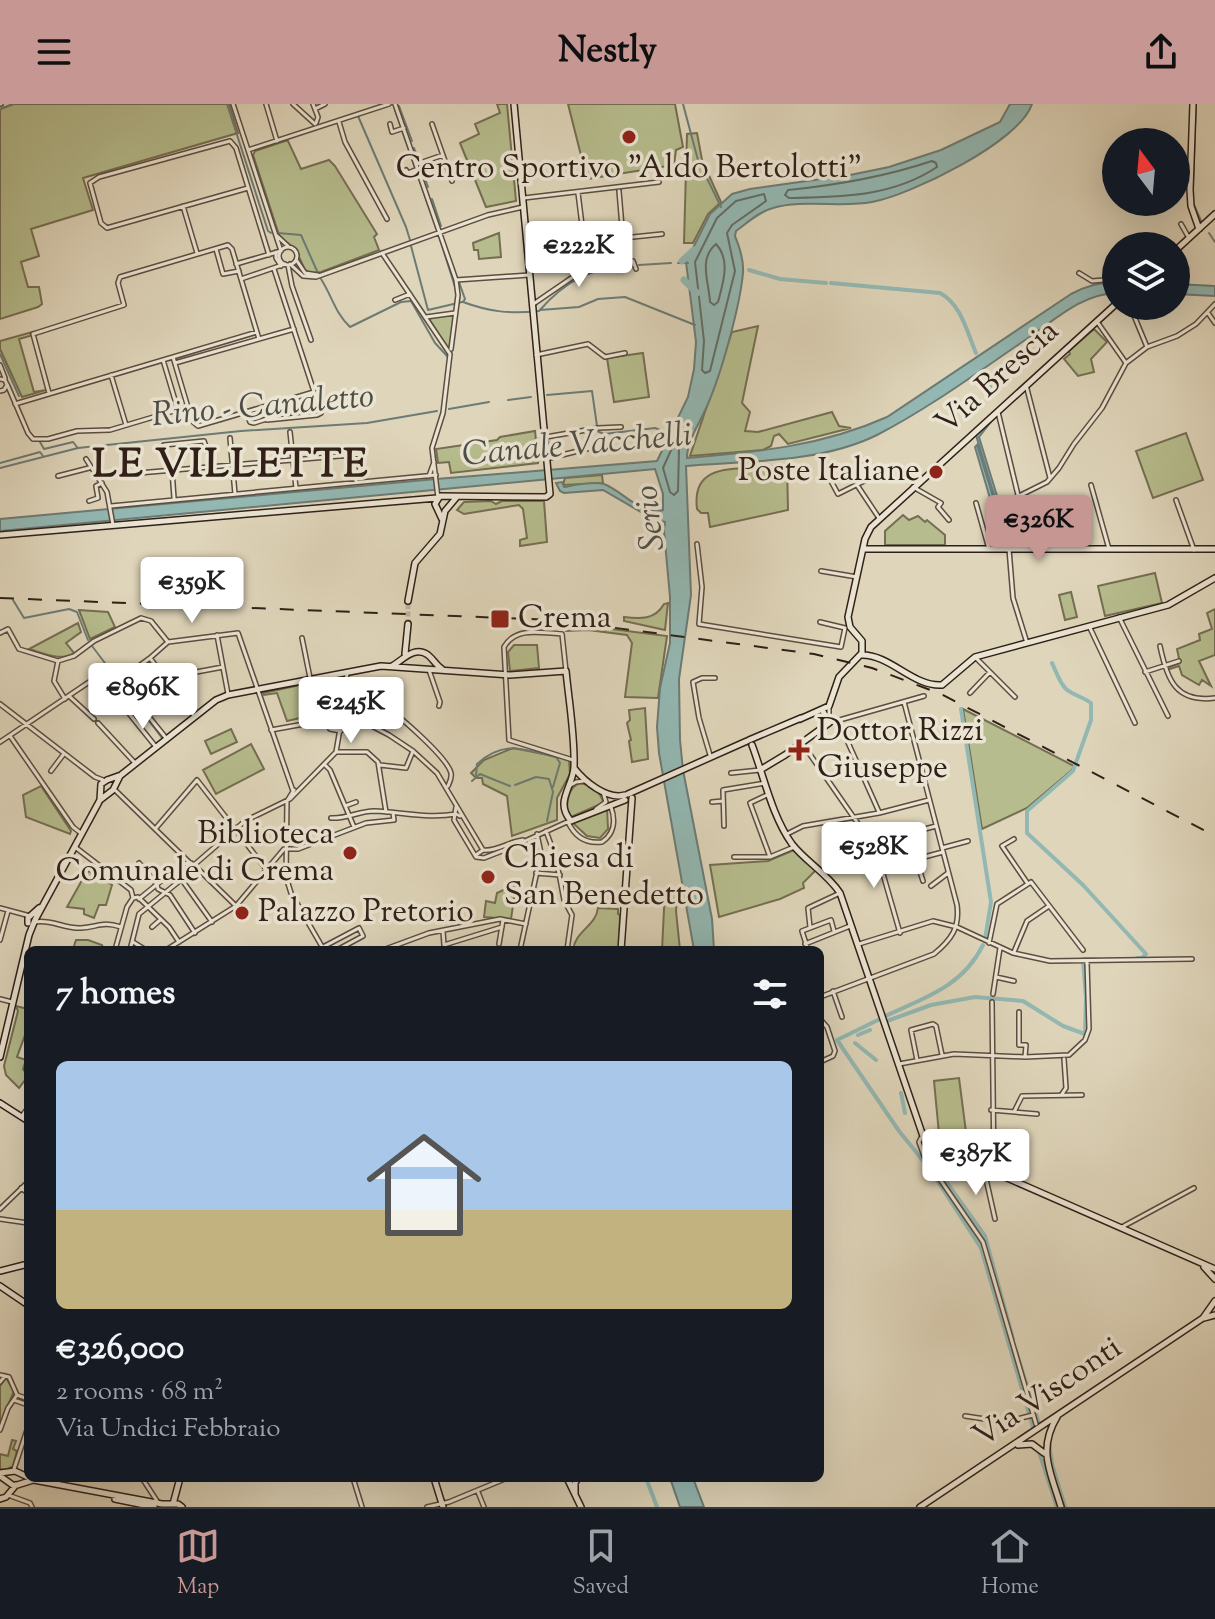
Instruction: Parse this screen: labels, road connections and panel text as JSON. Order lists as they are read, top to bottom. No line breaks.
{"streets":{"street":["Via Brescia","Via Visconti"]},"districts":["LE VILLETTE"],"water":["Rino - Canaletto","Canale Vacchelli","Serio"],"places":{"other":["Centro Sportivo \"Aldo Bertolotti\"","Poste Italiane","Biblioteca Comunale di Crema","Chiesa di San Benedetto","Palazzo Pretorio"],"transit":["Crema"],"health":["Dottor Rizzi Giuseppe"]},"north":"top","page":{"header":"Nestly","price":["€222K","€326K","€359K","€896K","€245K","€528K","€387K"],"heading":"7 homes","list":[{"name":"€326,000","note":"2 rooms · 68 m² · Via Undici Febbraio"}],"tabs":["Map","Saved","Home"]}}
